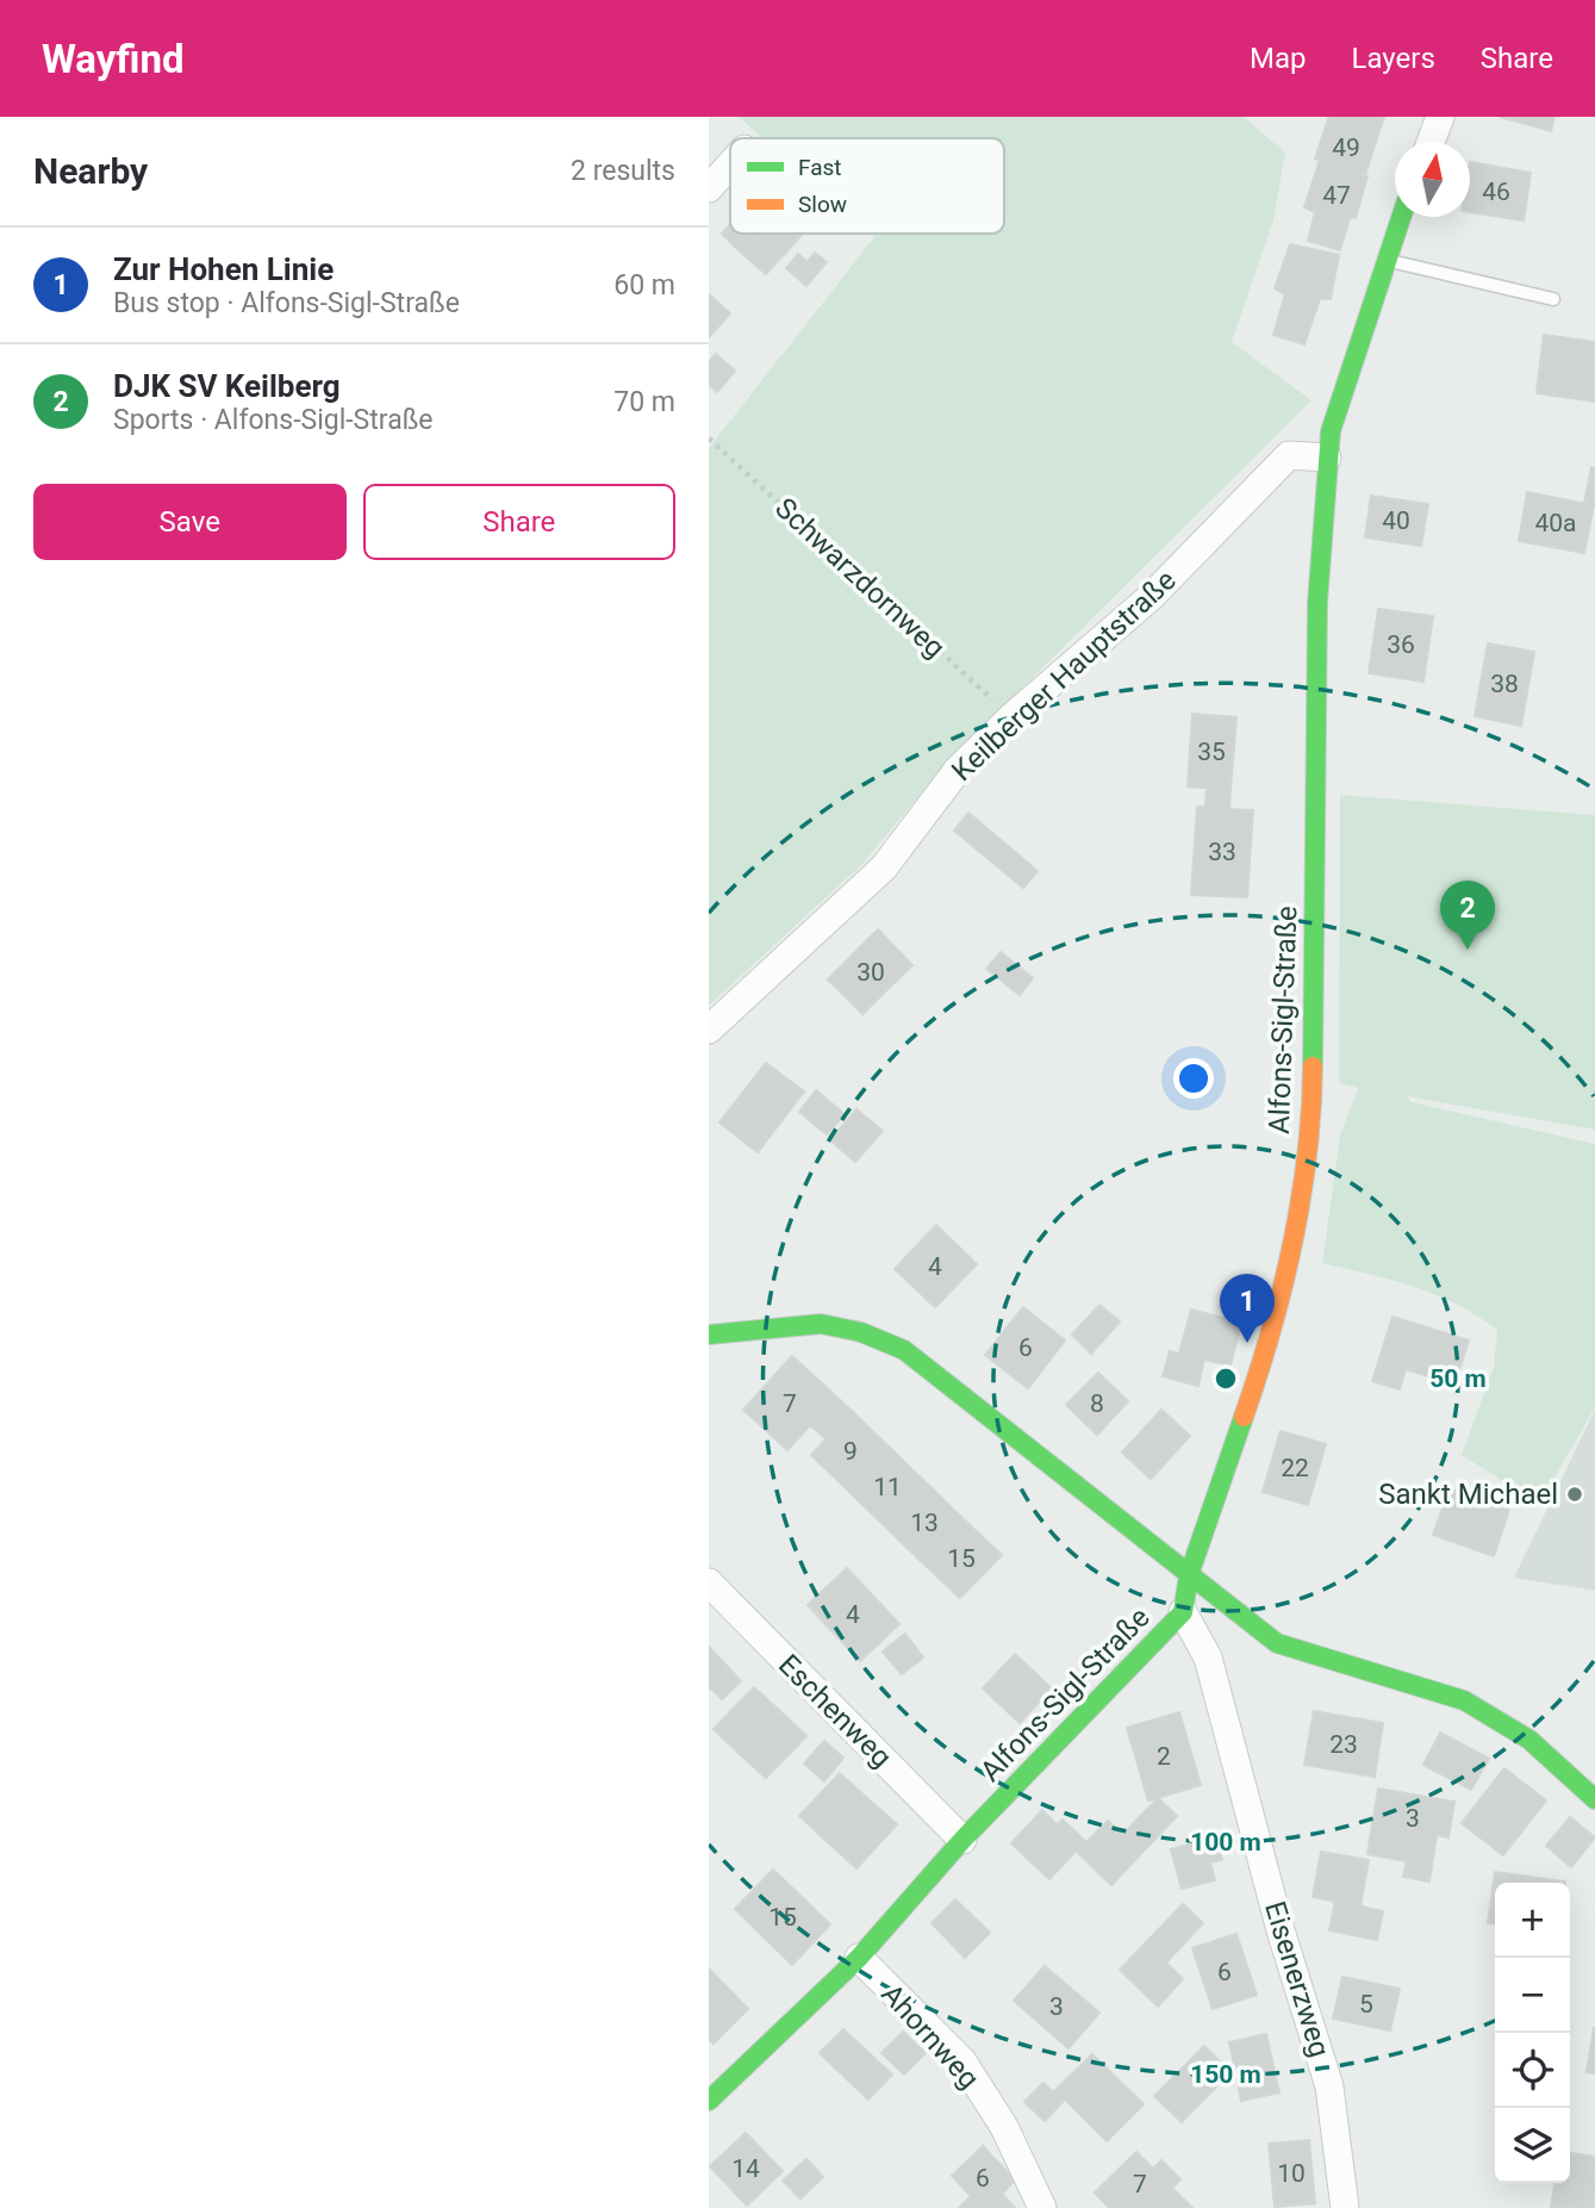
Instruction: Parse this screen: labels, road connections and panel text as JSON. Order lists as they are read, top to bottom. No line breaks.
{"streets":{"street":["Keilberger Hauptstraße","Alfons-Sigl-Straße","Eschenweg","Eisenerzweg","Ahornweg"],"path":["Schwarzdornweg"]},"crossings":[["Schwarzdornweg","Keilberger Hauptstraße"],["Keilberger Hauptstraße","Alfons-Sigl-Straße"],["Alfons-Sigl-Straße","Eschenweg"],["Alfons-Sigl-Straße","Eisenerzweg"],["Alfons-Sigl-Straße","Ahornweg"]],"places":["Sankt Michael"],"house_numbers":["49","46","47","40","40a","36","38","35","33","30","4","6","7","8","9","22","11","13","15","4","23","2","3","15","6","5","3","14","10","6","7"],"legend":["Fast","Slow"],"north":"top","page":{"header":"Wayfind","nav":["Map","Layers","Share"],"heading":["Nearby","2 results"],"list":[{"mark":"1","name":"Zur Hohen Linie","note":"Bus stop · Alfons-Sigl-Straße","value":"60 m"},{"mark":"2","name":"DJK SV Keilberg","note":"Sports · Alfons-Sigl-Straße","value":"70 m"}],"buttons":["Save","Share"],"pins":["2","1"],"map_buttons":["+","−"]},"rings":["50 m","100 m","150 m"]}
